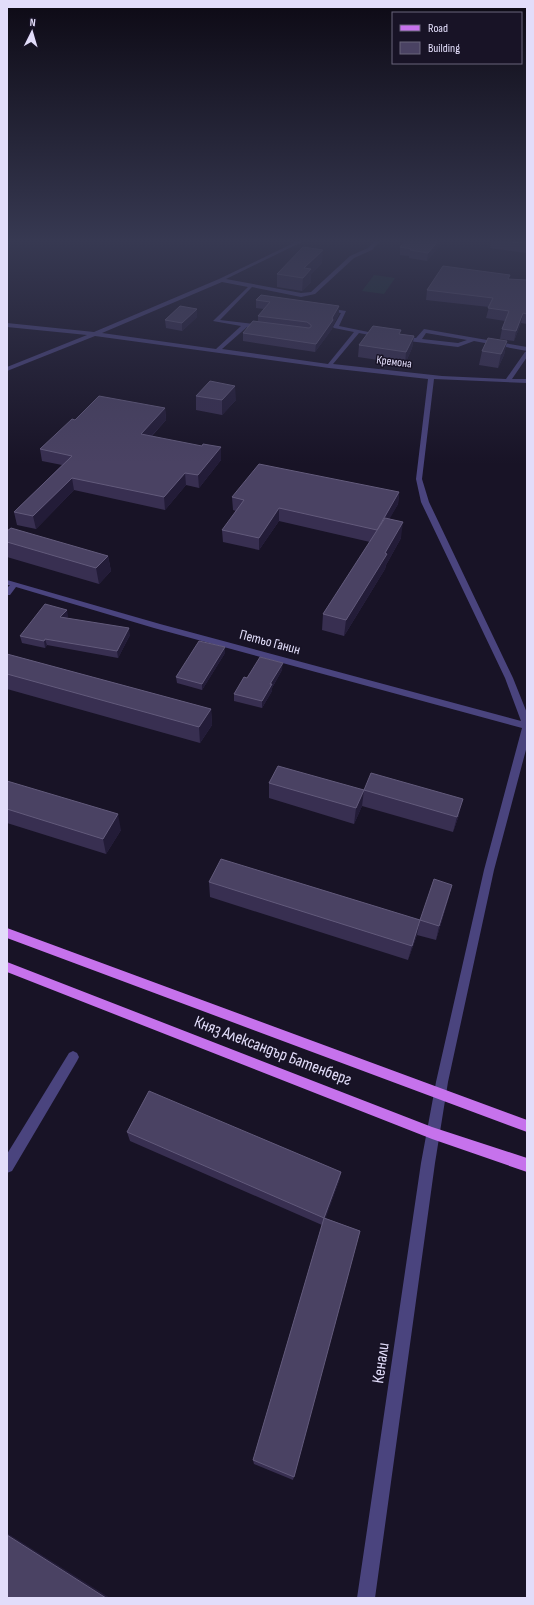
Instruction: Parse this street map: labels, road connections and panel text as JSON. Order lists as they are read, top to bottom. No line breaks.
{"streets":{"main road":["Княз Александър Батенберг"],"street":["Кремона","Петьо Ганин","Кенали"]},"crossings":[["Петьо Ганин","Кенали"],["Княз Александър Батенберг","Кенали"]],"legend":["Road","Building"],"north":"top"}
